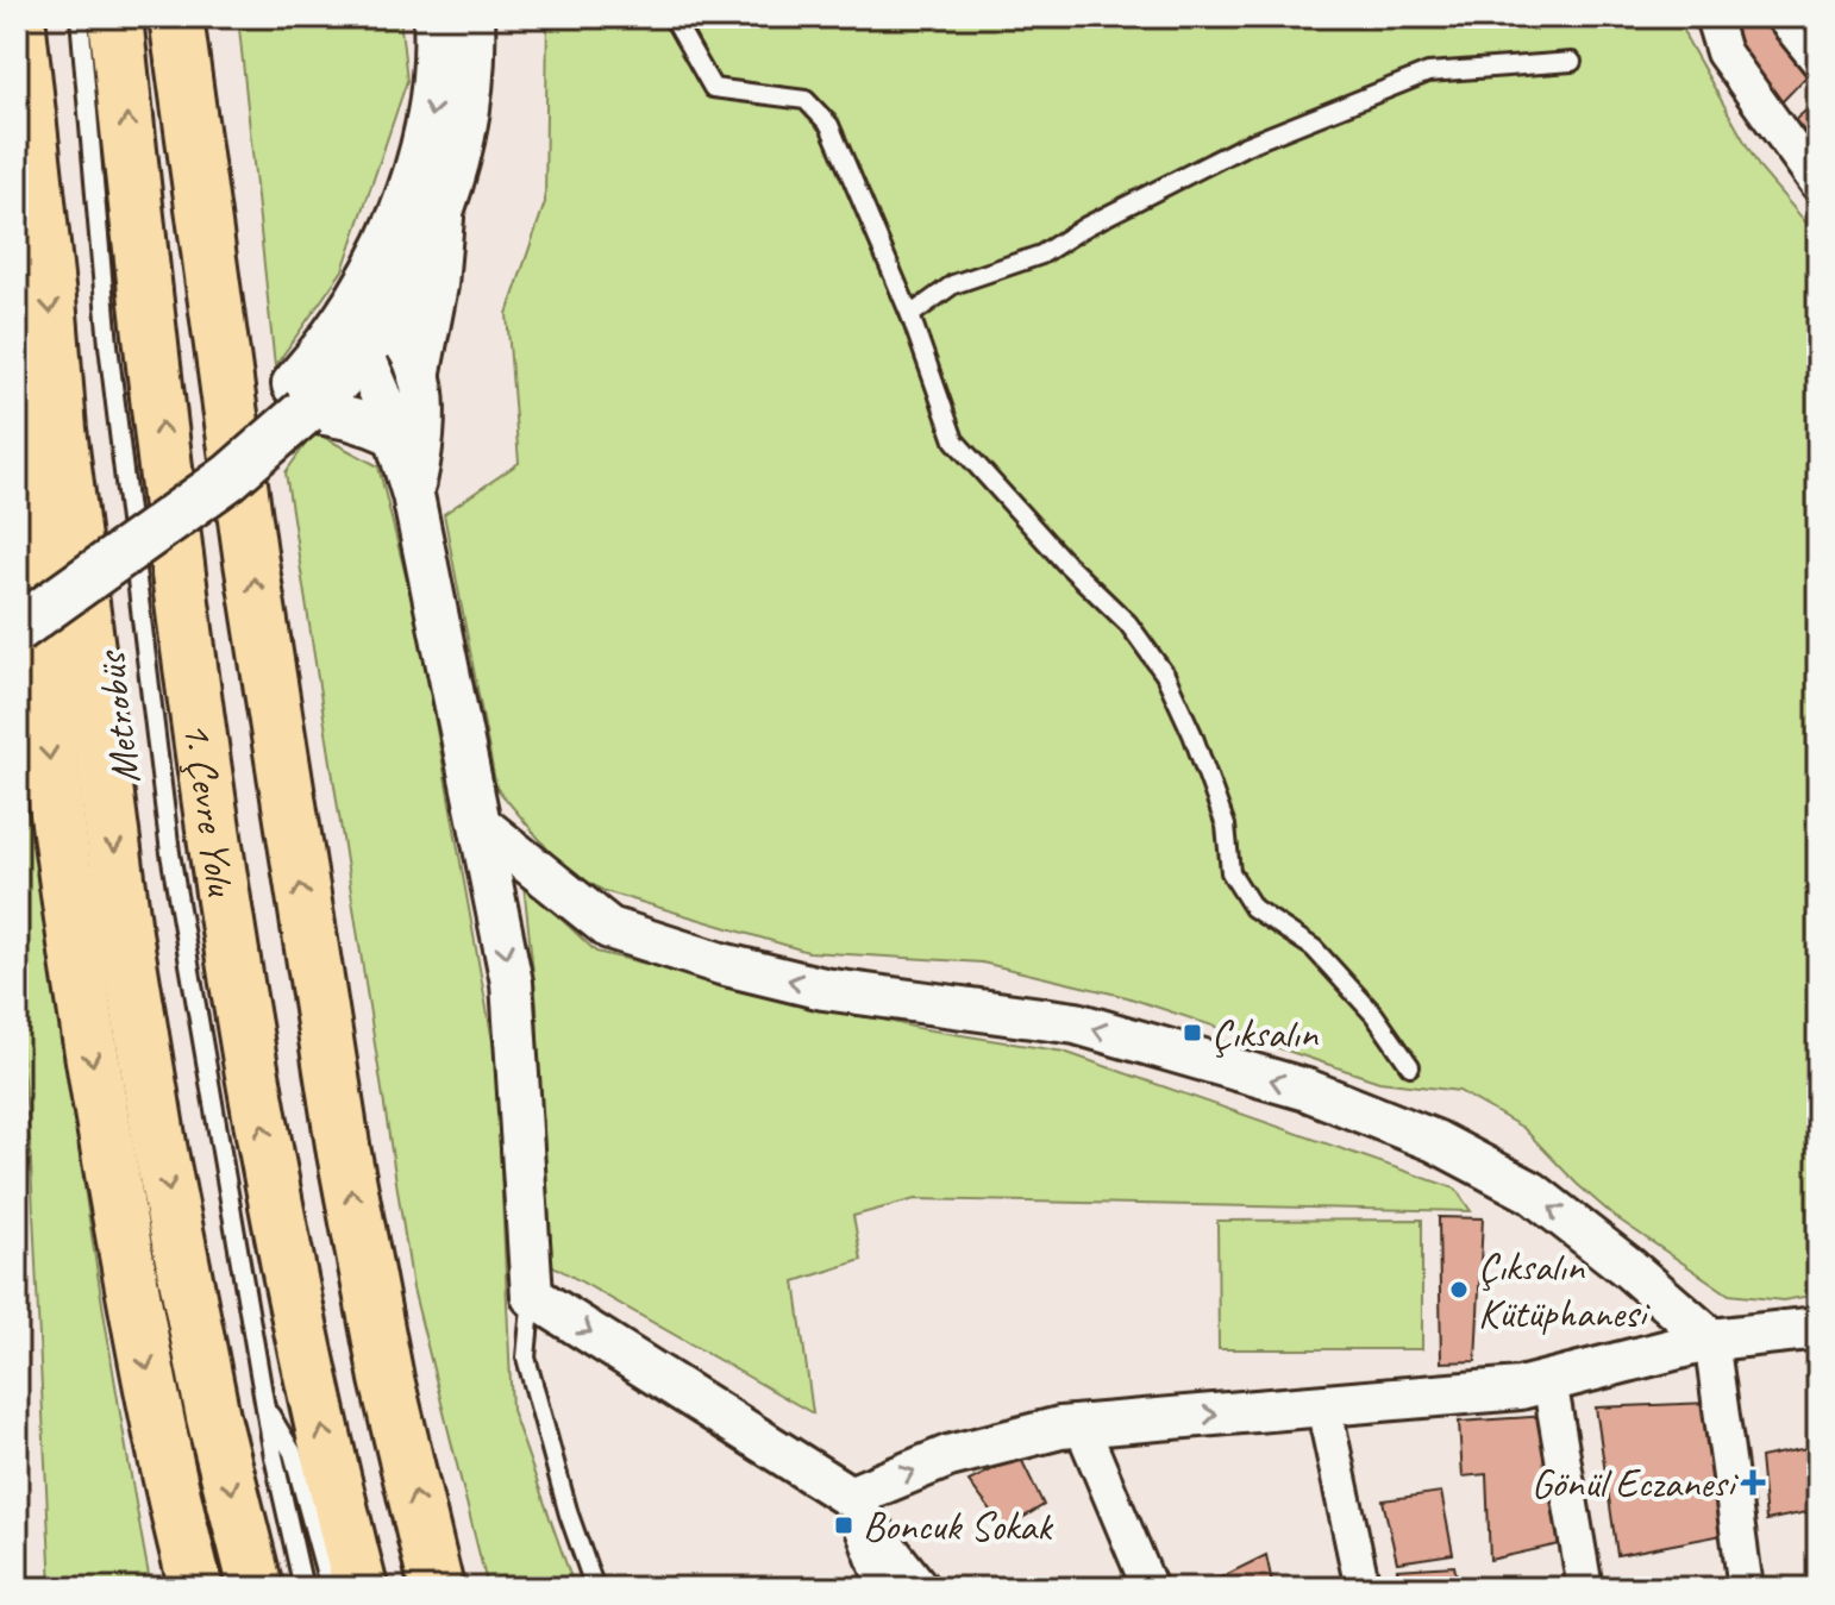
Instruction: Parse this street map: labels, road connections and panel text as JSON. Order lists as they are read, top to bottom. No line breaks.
{"streets":{"highway":["1. Çevre Yolu"],"lane":["Metrobüs"]},"places":{"transit":["Çıksalın","Boncuk Sokak"],"other":["Çıksalın Kütüphanesi"],"health":["Gönül Eczanesi"]}}
